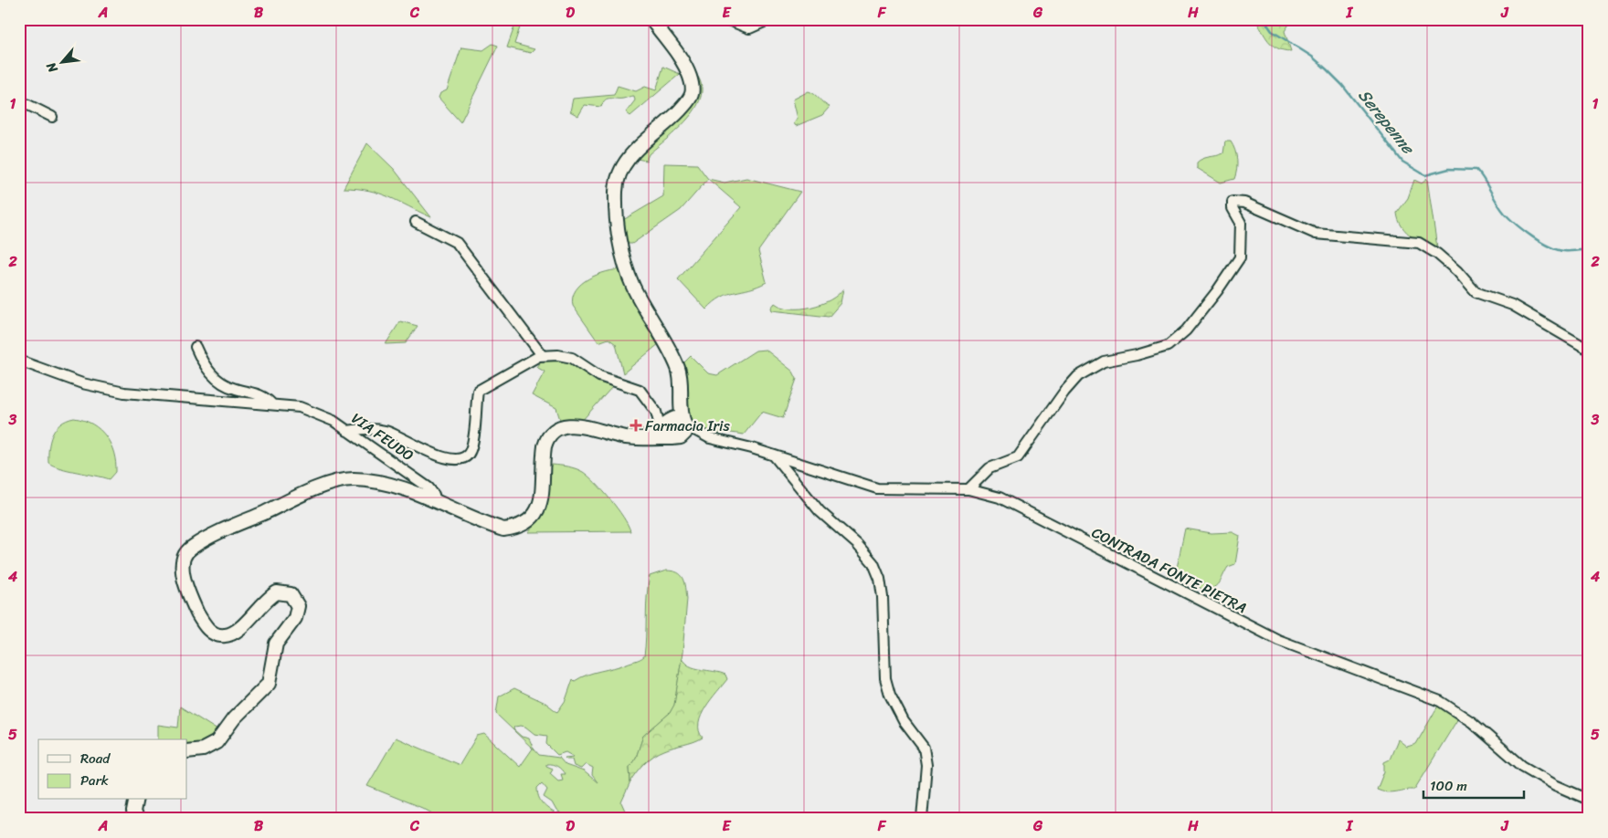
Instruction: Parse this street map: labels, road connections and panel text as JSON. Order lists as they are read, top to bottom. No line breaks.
{"streets":{"main road":["VIA FEUDO"],"street":["CONTRADA FONTE PIETRA"]},"crossings":[["VIA FEUDO","CONTRADA FONTE PIETRA"]],"water":["Serepenne"],"places":{"health":["Farmacia Iris"]},"legend":["Road","Park"],"scale_bar":"100 m","north":"bottom left","grid":{"columns":["A","B","C","D","E","F","G","H","I","J"],"rows":["1","2","3","4","5"]}}
